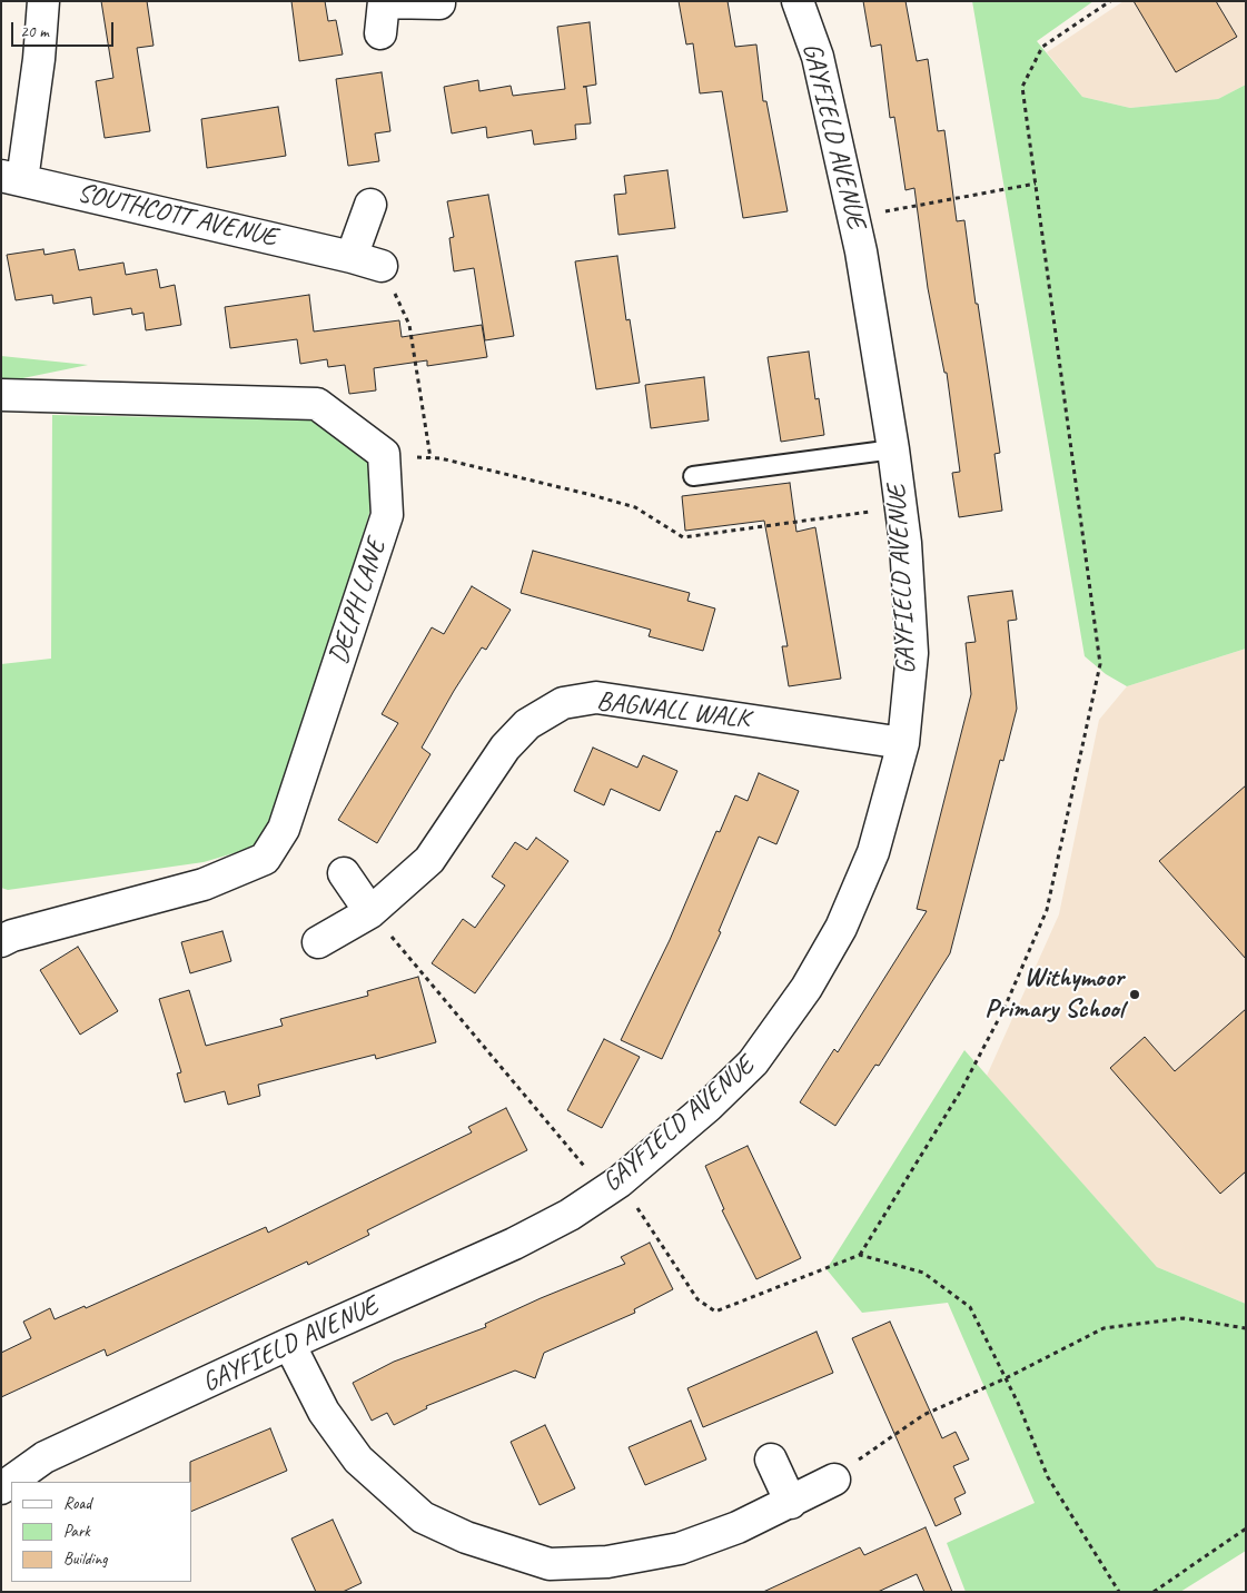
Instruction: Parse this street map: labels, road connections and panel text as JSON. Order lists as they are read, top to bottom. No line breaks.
{"streets":{"street":["GAYFIELD AVENUE","SOUTHCOTT AVENUE","DELPH LANE","BAGNALL WALK"]},"crossings":[["GAYFIELD AVENUE","BAGNALL WALK"]],"places":["Withymoor Primary School"],"legend":["Road","Park","Building"],"scale_bar":"20 m"}
